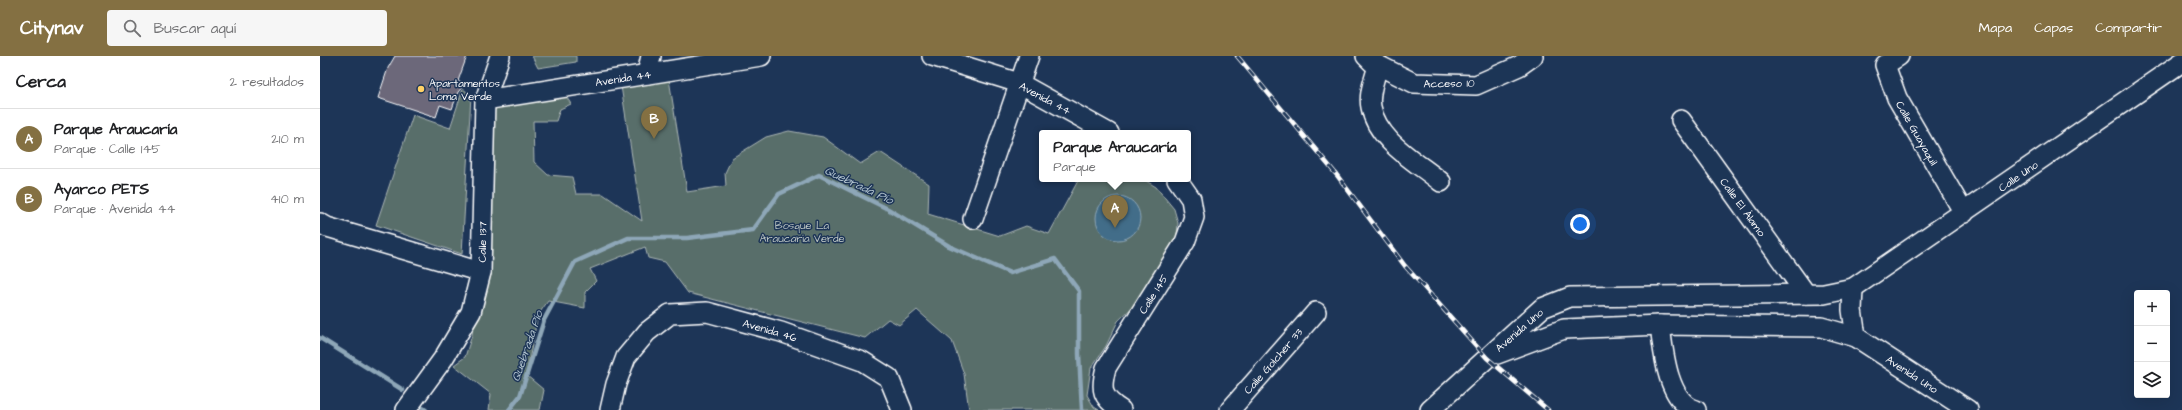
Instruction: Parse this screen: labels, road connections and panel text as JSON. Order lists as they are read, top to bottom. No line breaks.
{"streets":{"street":["Avenida 44","Acceso 10","Calle Guayaquil","Calle Uno","Calle El Álamo","Calle 137","Calle 145","Avenida 46","Avenida Uno","Calle Golcher 33"]},"crossings":[["Avenida 44","Calle 137"],["Calle Guayaquil","Calle Uno"],["Calle Uno","Avenida Uno"],["Calle El Álamo","Avenida Uno"]],"water":["Quebrada Pío"],"parks":["Bosque La Araucaria Verde"],"places":["Apartamentos Loma Verde"],"page":{"header":"Citynav","search":"Buscar aquí","nav":["Mapa","Capas","Compartir"],"heading":["Cerca","2 resultados"],"pins":["B","A"],"list":[{"mark":"A","name":"Parque Araucaría","note":"Parque · Calle 145","value":"210 m"},{"mark":"B","name":"Ayarco PETS","note":"Parque · Avenida 44","value":"410 m"}],"popup":["Parque Araucaría","Parque"],"map_buttons":["+","−"]}}
